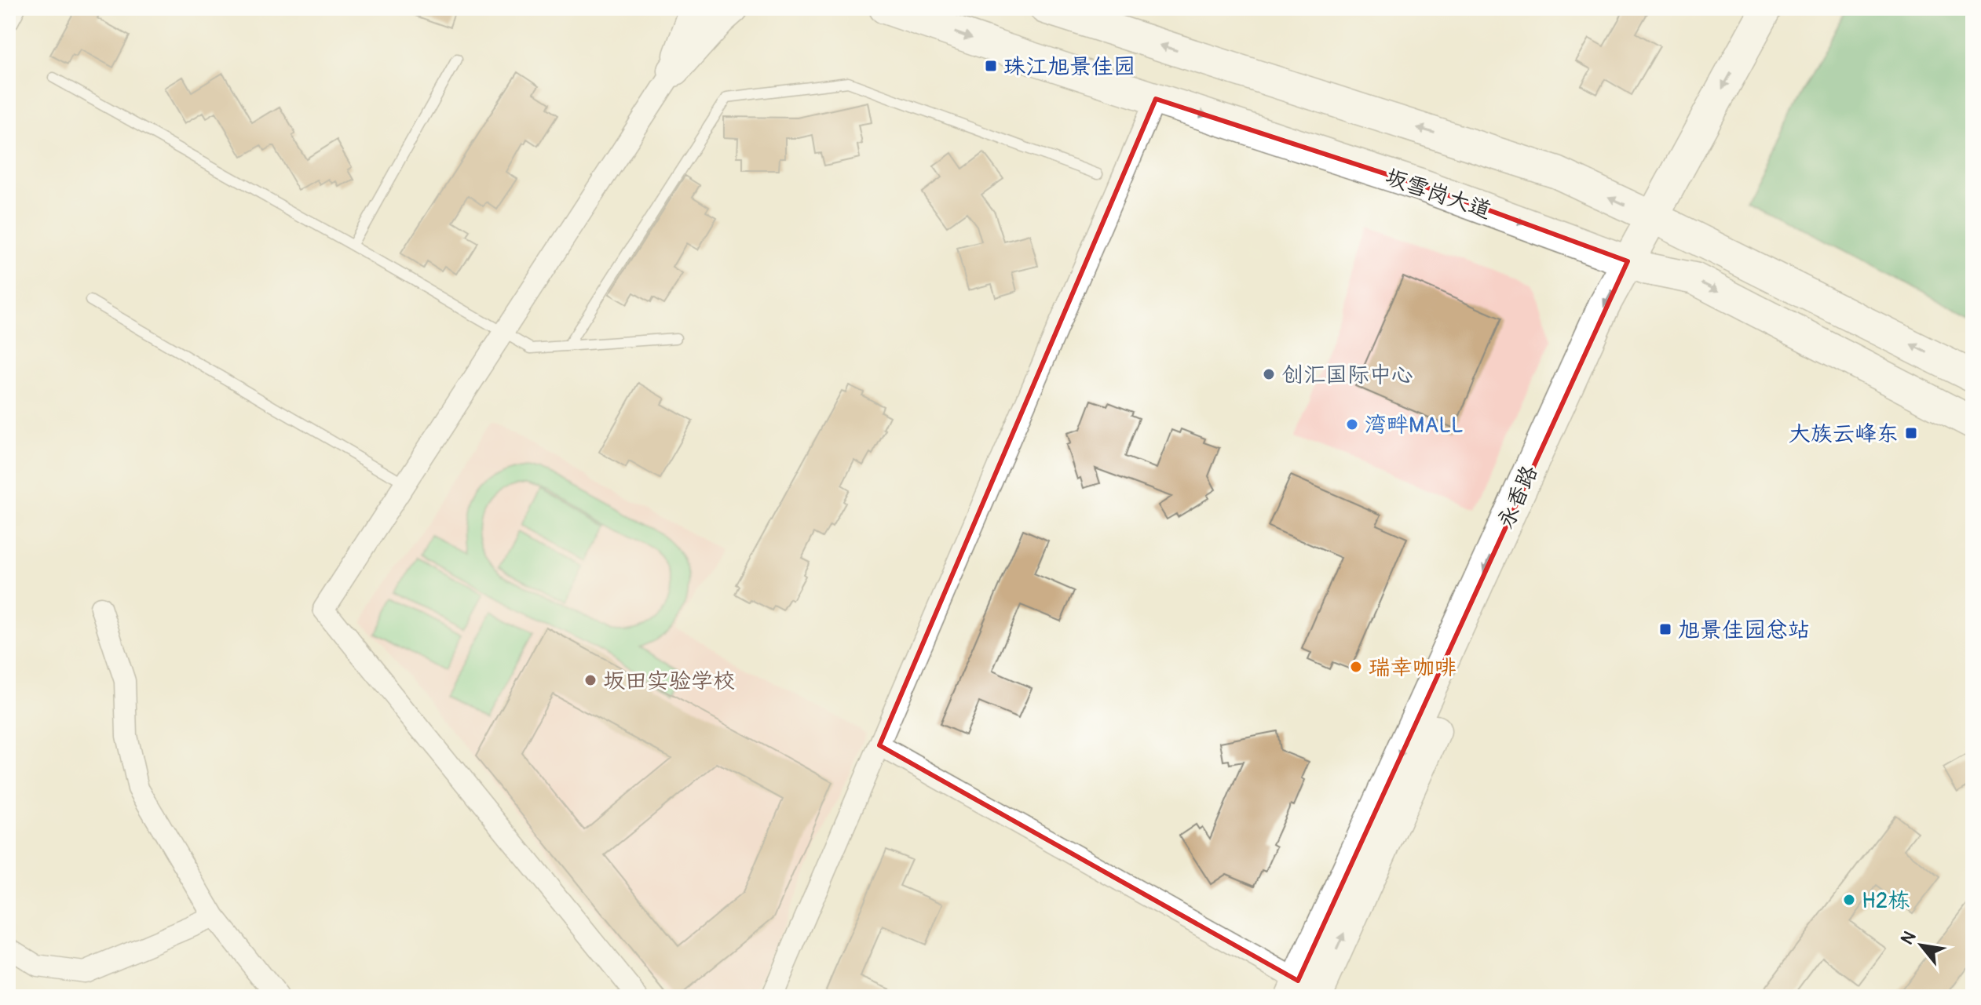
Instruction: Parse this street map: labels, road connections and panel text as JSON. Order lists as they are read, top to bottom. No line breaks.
{"streets":{"main road":["坂雪岗大道","永香路"]},"crossings":[["坂雪岗大道","永香路"]],"places":{"transit":["珠江旭景佳园","大族云峰东","旭景佳园总站"],"other":["创汇国际中心","湾畔MALL","瑞幸咖啡","坂田实验学校","H2栋"]},"north":"top left"}
